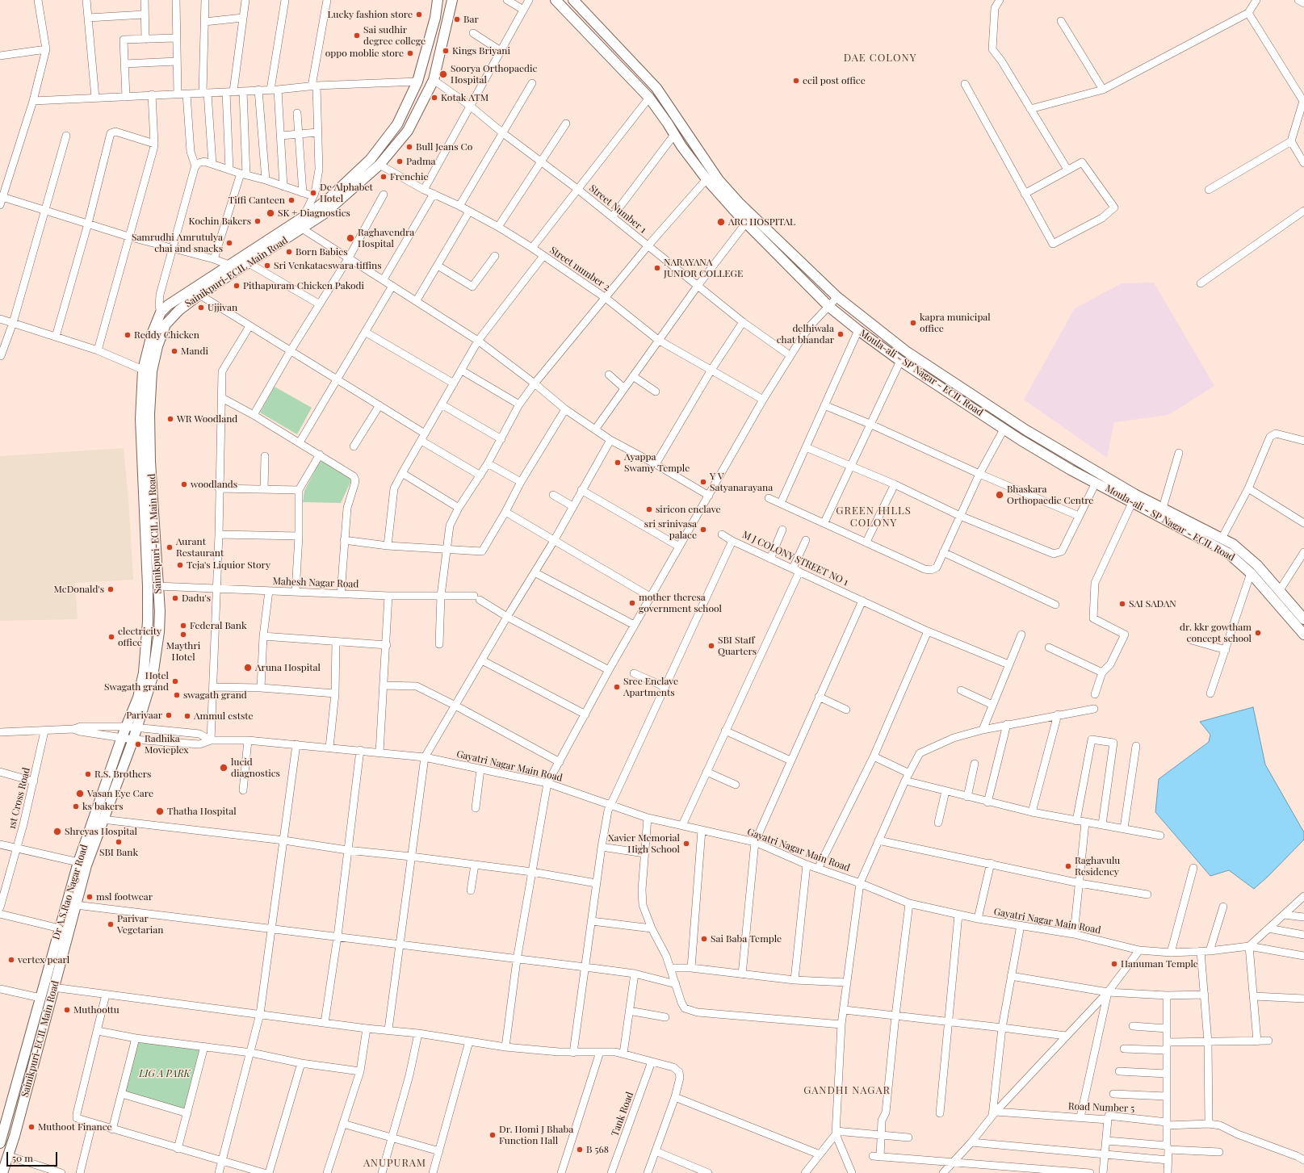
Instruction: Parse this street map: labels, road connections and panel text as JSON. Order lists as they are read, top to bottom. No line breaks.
{"streets":{"main road":["Sainikpuri-ECIL Main Road","Moula-ali - SP Nagar - ECIL Road","Dr A.S.Rao Nagar Road"],"street":["Street Number 1","Street number 2","M J COLONY STREET NO 1","Mahesh Nagar Road","Gayatri Nagar Main Road","1st Cross Road","Road Number 5","Tank Road"]},"crossings":[["Street Number 1","Sainikpuri-ECIL Main Road"],["Street number 2","Sainikpuri-ECIL Main Road"],["Sainikpuri-ECIL Main Road","Mahesh Nagar Road"],["Sainikpuri-ECIL Main Road","Gayatri Nagar Main Road"],["Sainikpuri-ECIL Main Road","Dr A.S.Rao Nagar Road"],["M J COLONY STREET NO 1","Gayatri Nagar Main Road"],["Gayatri Nagar Main Road","Dr A.S.Rao Nagar Road"]],"districts":["DAE COLONY","GREEN HILLS COLONY","GANDHI NAGAR","ANUPURAM"],"parks":["LIG A PARK"],"places":["Lucky fashion store","Bar","Sai sudhir degree college","Kings Briyani","oppo moblie store","Soorya Orthopaedic Hospital","ecil post office","Kotak ATM","Bull Jeans Co","Padma","Frenchie","De Alphabet Hotel","Tiffi Canteen","SK + Diagnostics","Kochin Bakers","ARC HOSPITAL","Raghavendra Hospital","Samrudhi Amrutulya chai and snacks","Born Babies","Sri Venkataeswara tiffins","NARAYANA JUNIOR COLLEGE","Pithapuram Chicken Pakodi","Ujjivan","kapra municipal office","delhiwala chat bhandar","Reddy Chicken","Mandi","WR Woodland","Ayappa Swamy Temple","Y V Satyanarayana","woodlands","Bhaskara Orthopaedic Centre","siricon enclave","sri srinivasa palace","Aurant Restaurant","Teja's Liquior Story","McDonald's","Dadu's","mother theresa government school","SAI SADAN","Federal Bank","dr. kkr gowtham concept school","Maythri Hotel","electricity office","SBI Staff Quarters","Aruna Hospital","Hotel Swagath grand","Sree Enclave Apartments","swagath grand","Parivaar","Ammul estste","Radhika Movieplex","lucid diagnostics","R.S. Brothers","Vasan Eye Care","ks bakers","Thatha Hospital","Shreyas Hospital","SBI Bank","Xavier Memorial High School","Raghavulu Residency","msl footwear","Parivar Vegetarian","Sai Baba Temple","vertex pearl","Hanuman Temple","Muthoottu","Muthoot Finance","Dr. Homi J Bhaba Function Hall","B 568"],"scale_bar":"50 m"}
